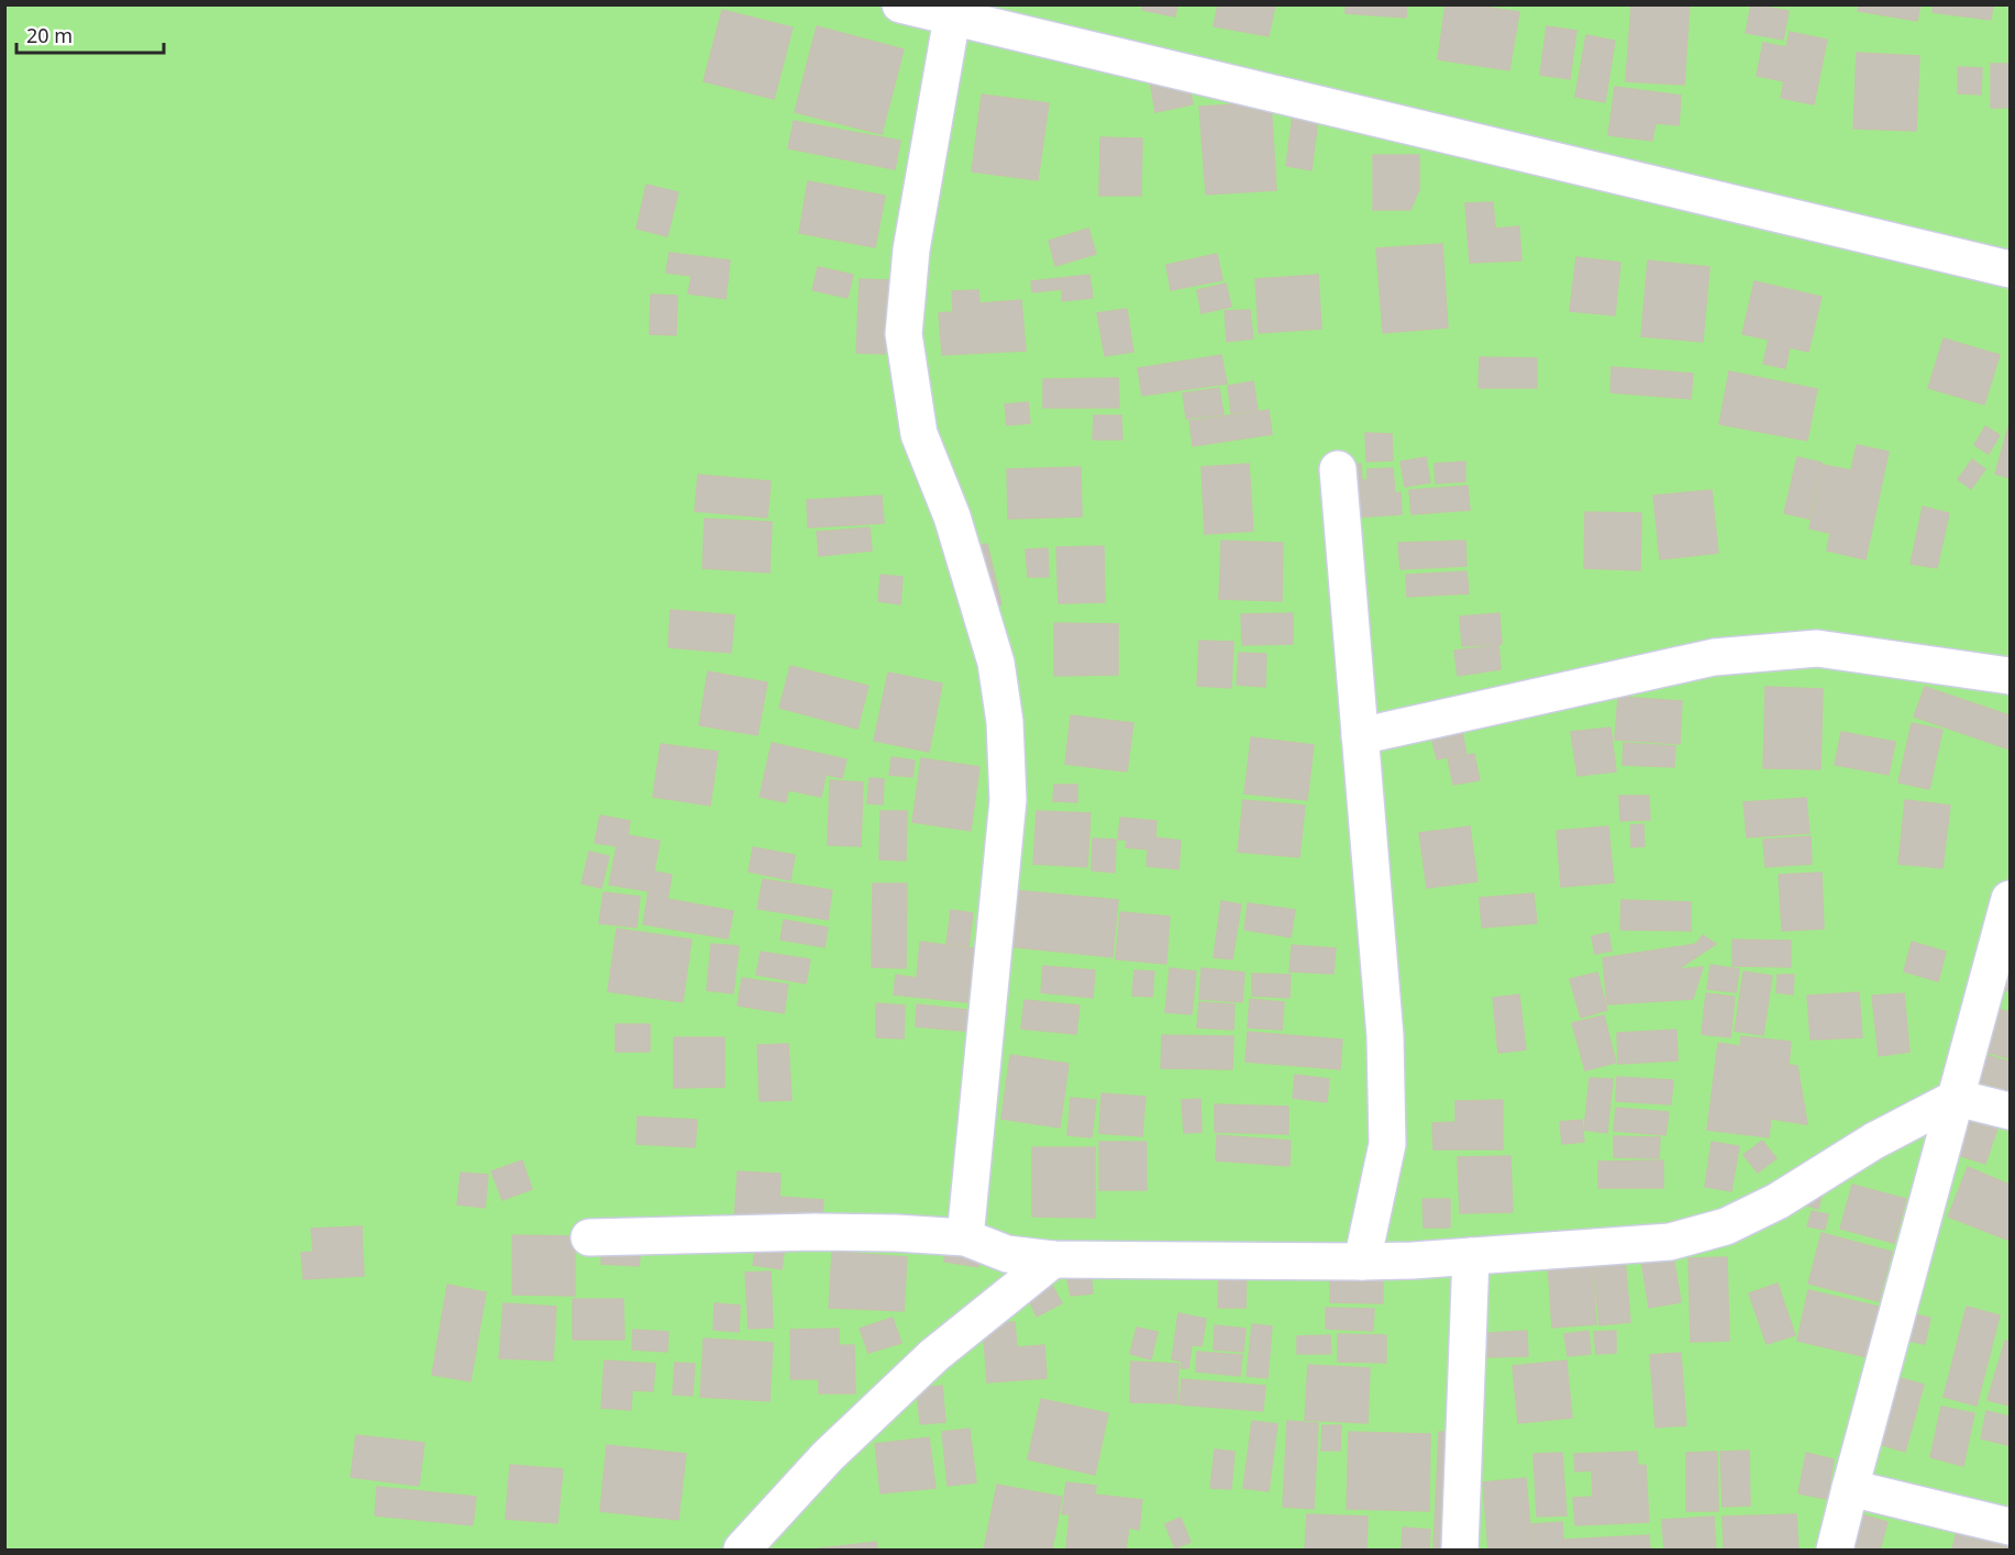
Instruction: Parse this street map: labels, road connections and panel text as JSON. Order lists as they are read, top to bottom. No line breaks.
{"scale_bar":"20 m"}
